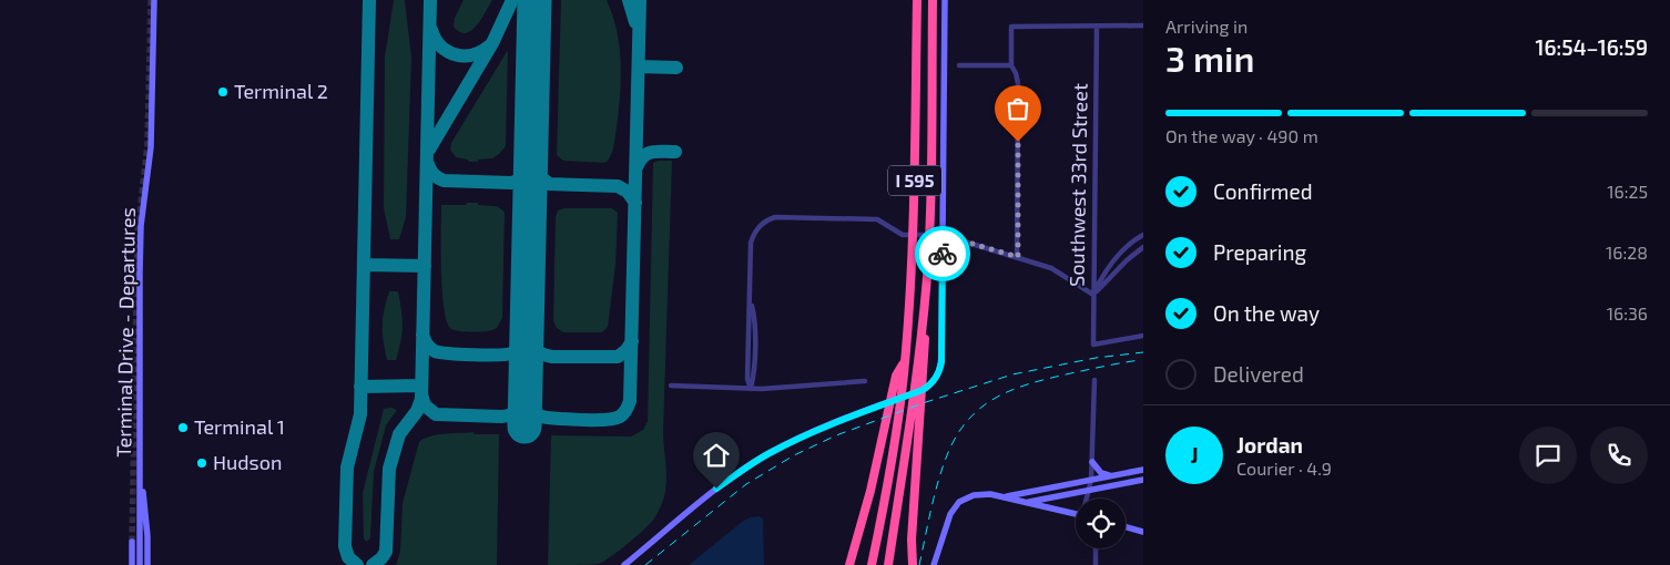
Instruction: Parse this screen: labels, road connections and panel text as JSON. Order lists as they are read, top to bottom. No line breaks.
{"streets":{"highway":["I 595"],"street":["Southwest 33rd Street","Terminal Drive - Departures"]},"places":["Terminal 2","Terminal 1","Hudson"],"page":{"heading":["3 min","Arriving in","16:54–16:59"],"panel":["Jordan","Courier · 4.9"],"bar":"On the way · 490 m","list":[["Confirmed","16:25"],["Preparing","16:28"],["On the way","16:36"],"Delivered"],"round":"J"}}
